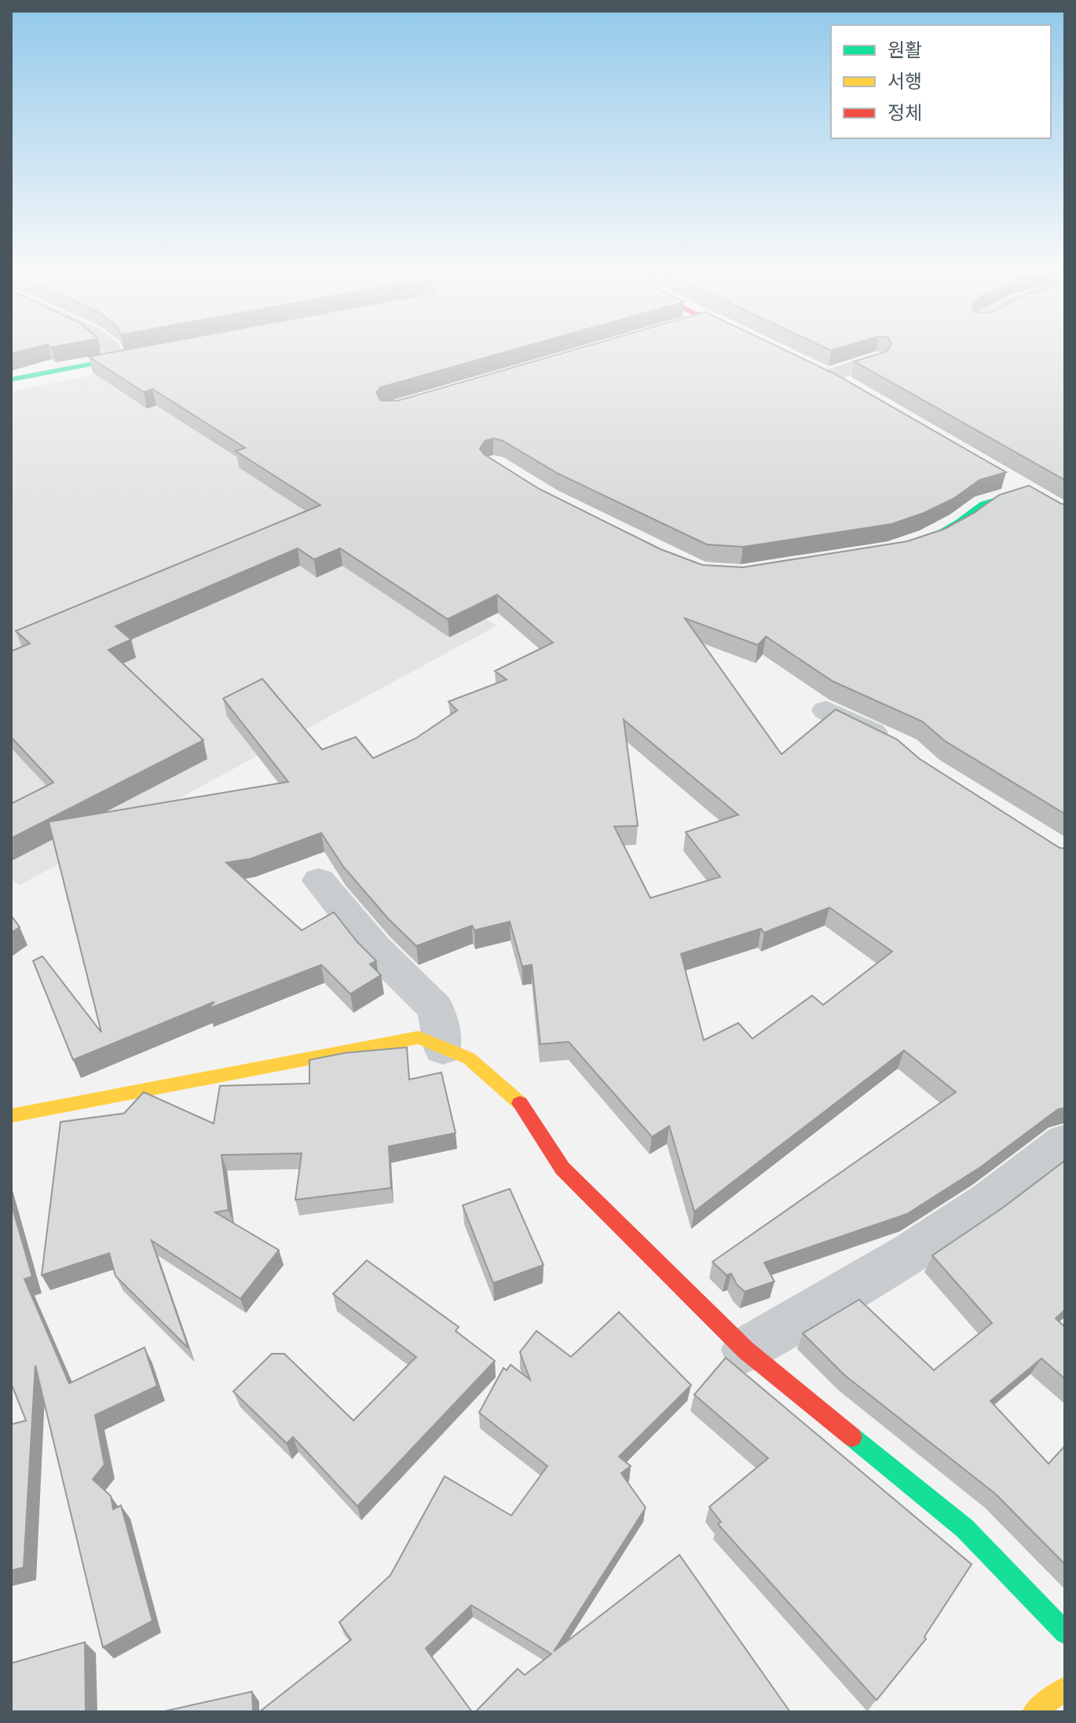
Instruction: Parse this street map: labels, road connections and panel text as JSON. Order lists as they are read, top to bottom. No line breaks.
{"legend":["원활","서행","정체"]}
